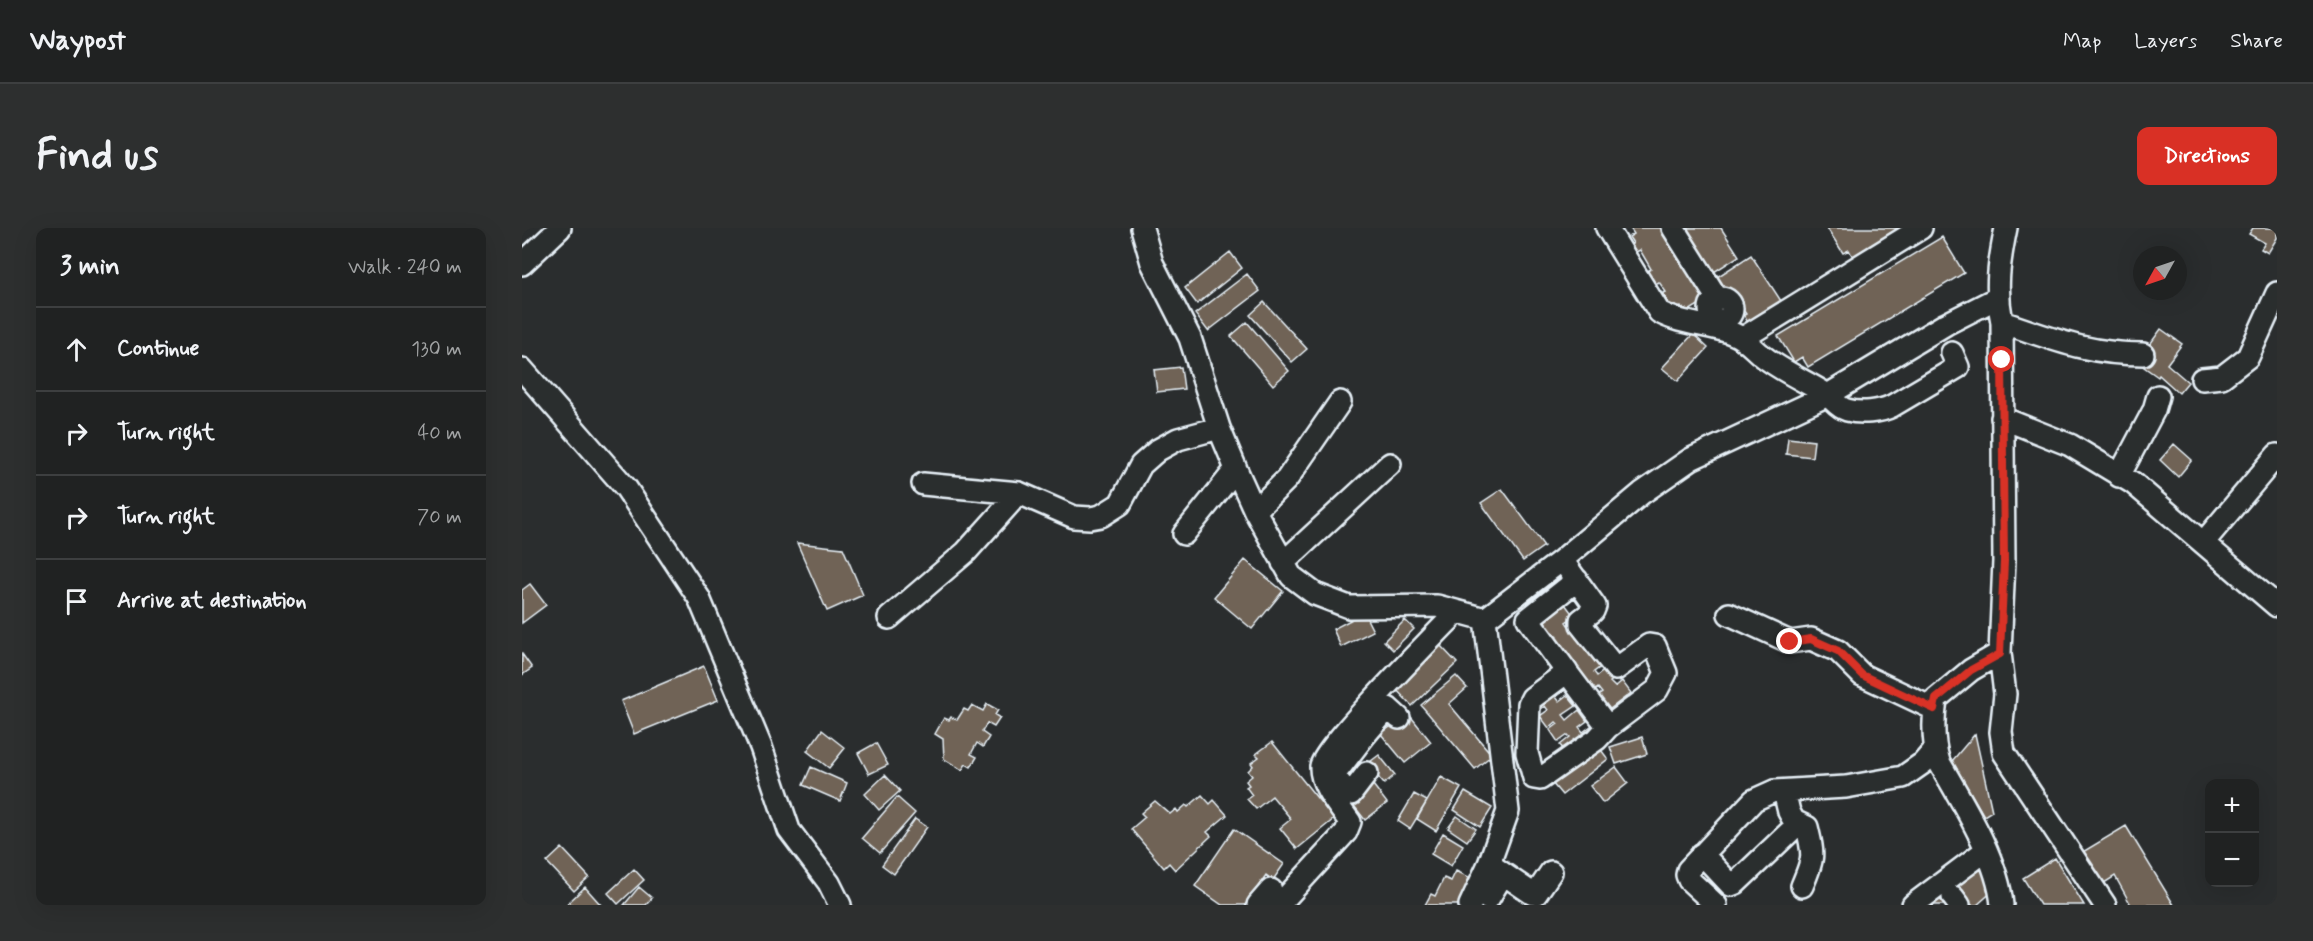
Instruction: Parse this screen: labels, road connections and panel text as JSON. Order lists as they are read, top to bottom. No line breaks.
{"north":"bottom left","page":{"header":"Waypost","nav":["Map","Layers","Share"],"buttons":"Directions","title":"Find us","heading":["3 min","Walk · 240 m"],"list":[["Continue","130 m"],["Turn right","40 m"],["Turn right","70 m"],"Arrive at destination"],"map_buttons":["+","−"]}}
